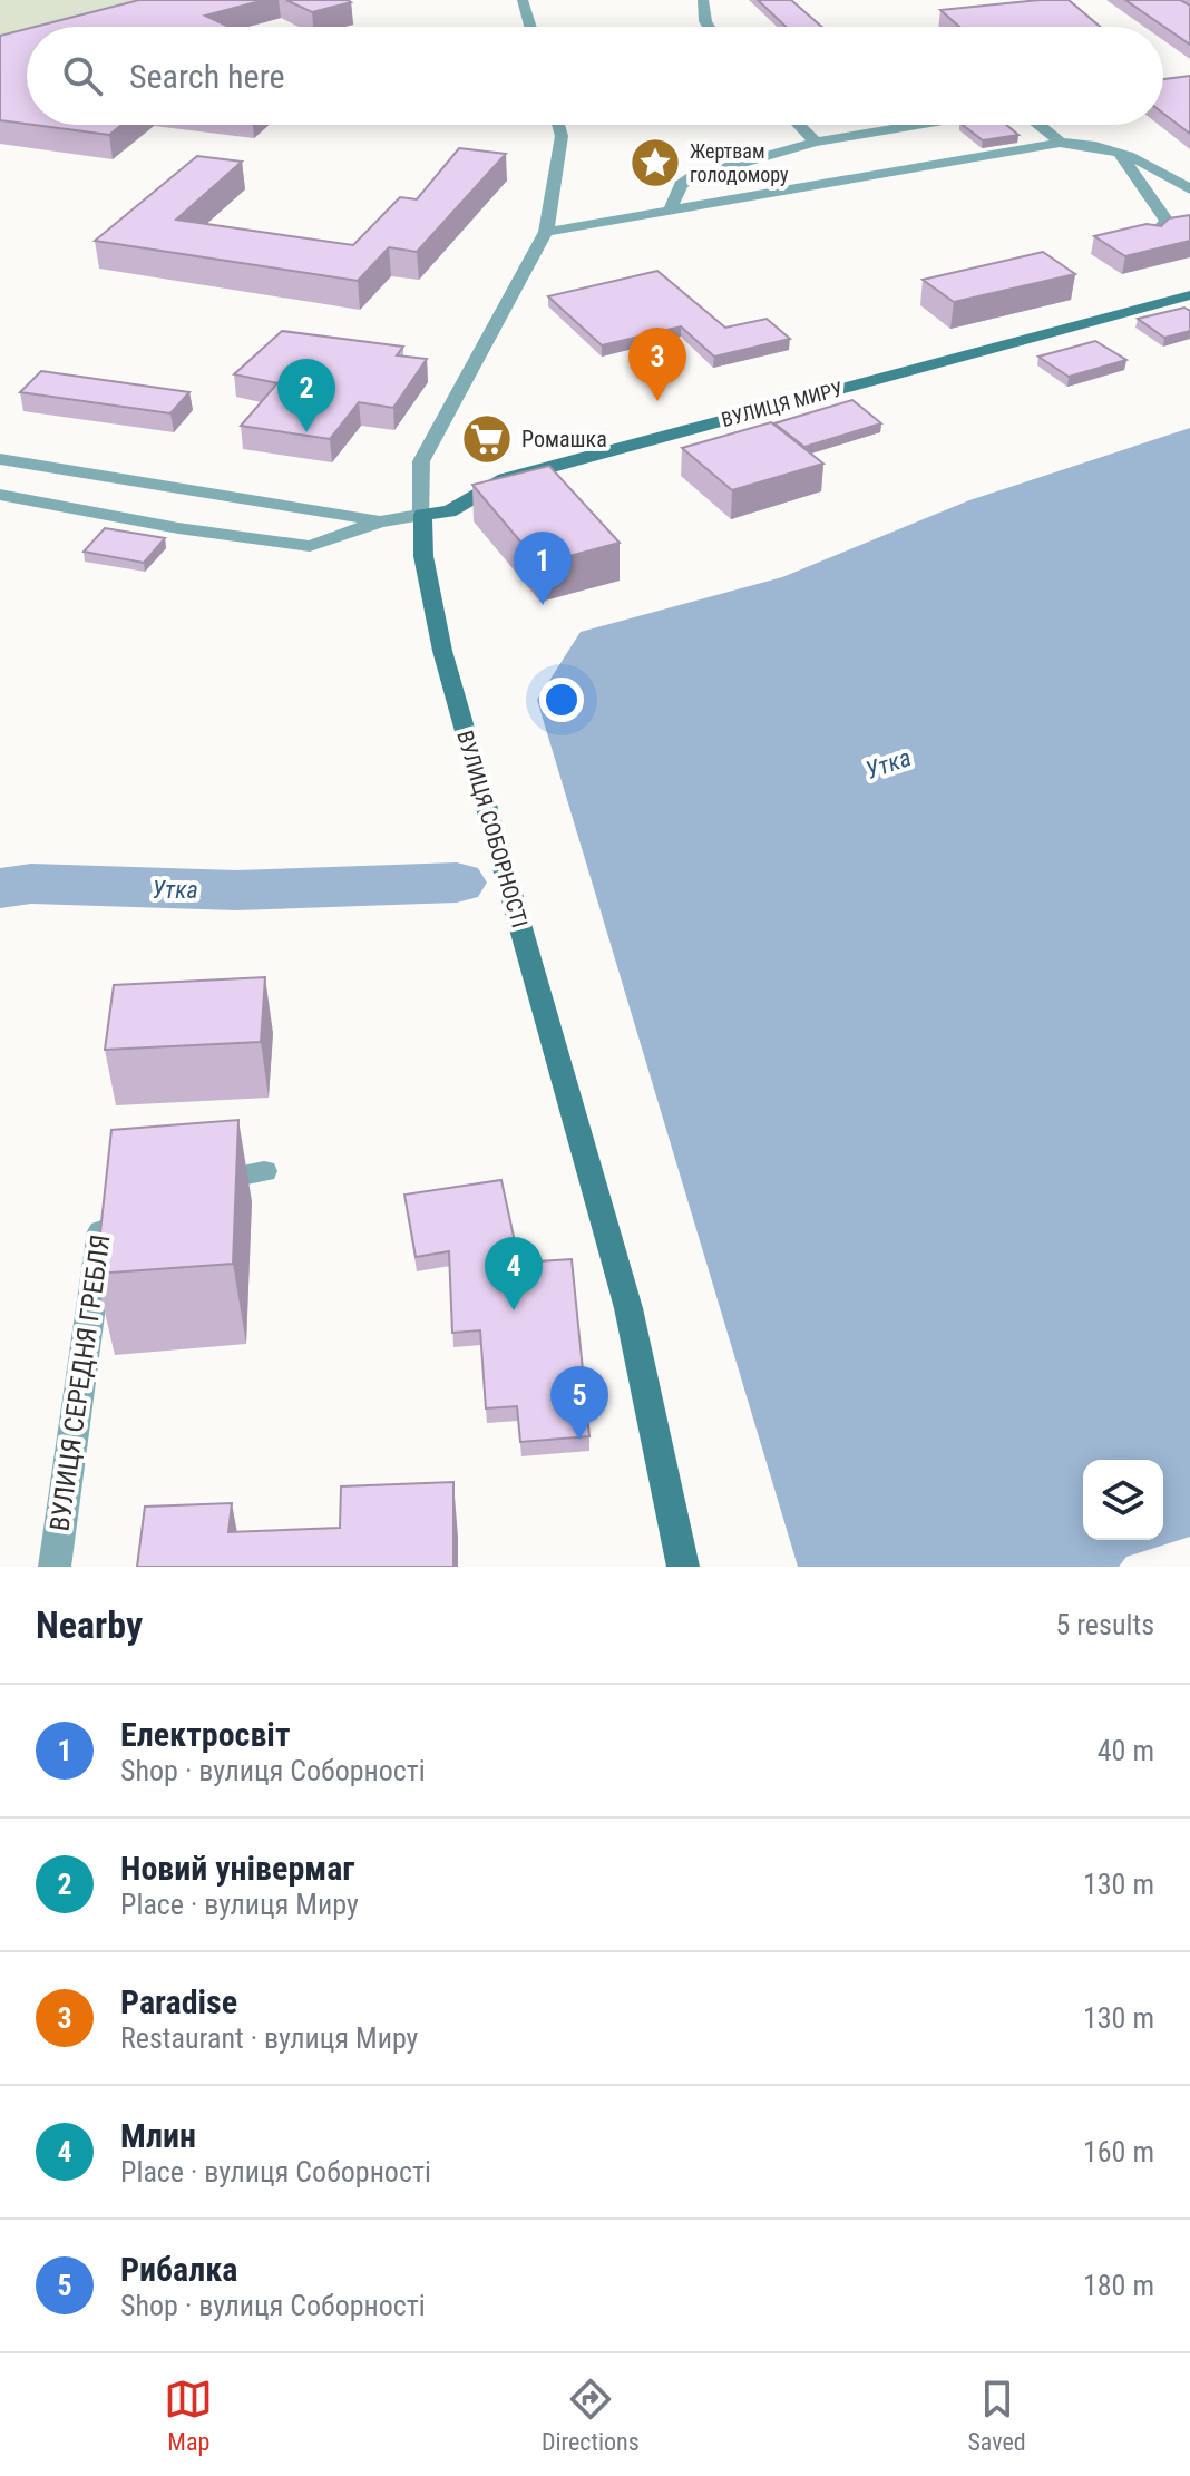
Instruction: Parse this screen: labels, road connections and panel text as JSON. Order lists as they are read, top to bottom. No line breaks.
{"streets":{"main road":["ВУЛИЦЯ МИРУ","ВУЛИЦЯ СОБОРНОСТІ"],"street":["ВУЛИЦЯ СЕРЕДНЯ ГРЕБЛЯ"]},"crossings":[["ВУЛИЦЯ МИРУ","ВУЛИЦЯ СОБОРНОСТІ"]],"water":["Утка"],"places":{"place":["Жертвам голодомору"],"supermarket":["Ромашка"]},"page":{"search":"Search here","pins":["3","2","1","4","5"],"heading":["Nearby","5 results"],"list":[{"mark":"1","name":"Електросвіт","note":"Shop · вулиця Соборності","value":"40 m"},{"mark":"2","name":"Новий універмаг","note":"Place · вулиця Миру","value":"130 m"},{"mark":"3","name":"Paradise","note":"Restaurant · вулиця Миру","value":"130 m"},{"mark":"4","name":"Млин","note":"Place · вулиця Соборності","value":"160 m"},{"mark":"5","name":"Рибалка","note":"Shop · вулиця Соборності","value":"180 m"}],"nav":["Map","Directions","Saved"]}}
